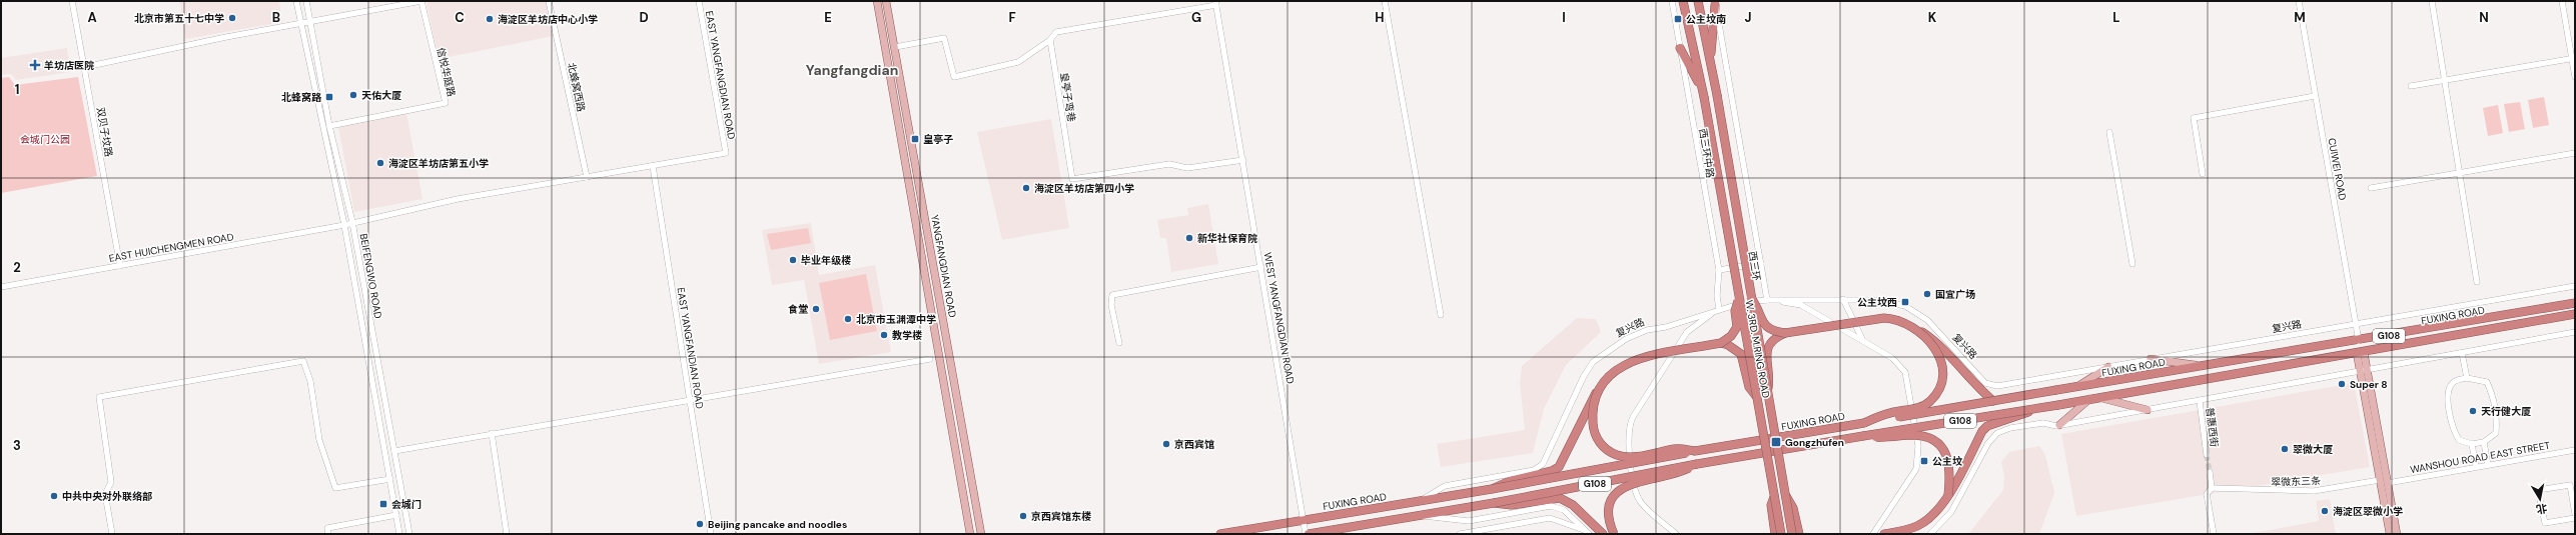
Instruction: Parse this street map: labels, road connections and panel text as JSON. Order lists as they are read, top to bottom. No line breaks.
{"streets":{"highway":["西三环","FUXING ROAD","G108","W. 3RD. M.RING ROAD"],"main road":["YANGFANGDIAN ROAD"],"street":["信悦华庭路","EAST YANGFANGDIAN ROAD","北蜂窝西路","皇亭子弯巷","双贝子坟路","西三环中路","CUIWEI ROAD","EAST HUICHENGMEN ROAD","BEIFENGWO ROAD","WEST YANGFANGDIAN ROAD","复兴路","EAST YANGFANDIAN ROAD","普惠西街","WANSHOU ROAD EAST STREET","翠微东三条"]},"crossings":[["信悦华庭路","BEIFENGWO ROAD"],["EAST YANGFANGDIAN ROAD","EAST HUICHENGMEN ROAD"],["北蜂窝西路","EAST HUICHENGMEN ROAD"],["皇亭子弯巷","WEST YANGFANGDIAN ROAD"],["双贝子坟路","EAST HUICHENGMEN ROAD"],["西三环中路","复兴路"],["CUIWEI ROAD","FUXING ROAD"],["CUIWEI ROAD","复兴路"],["EAST HUICHENGMEN ROAD","BEIFENGWO ROAD"],["EAST HUICHENGMEN ROAD","EAST YANGFANDIAN ROAD"],["FUXING ROAD","WEST YANGFANGDIAN ROAD"],["FUXING ROAD","复兴路"],["FUXING ROAD","G108"],["WEST YANGFANGDIAN ROAD","G108"]],"districts":["Yangfangdian"],"parks":["会城门公园"],"places":{"other":["北京市第五十七中学","海淀区羊坊店中心小学","天佑大厦","海淀区羊坊店第五小学","海淀区羊坊店第四小学","新华社保育院","毕业年级楼","国宜广场","食堂","北京市玉渊潭中学","教学楼","Super 8","天行健大厦","京西宾馆","翠微大厦","中共中央对外联络部","海淀区翠微小学","京西宾馆东楼","Beijing pancake and noodles"],"transit":["公主坟南","北蜂窝路","皇亭子","公主坟西","Gongzhufen","公主坟","会城门"],"health":["羊坊店医院"]},"north":"bottom","grid":{"columns":["A","B","C","D","E","F","G","H","I","J","K","L","M","N"],"rows":["1","2","3"]}}
